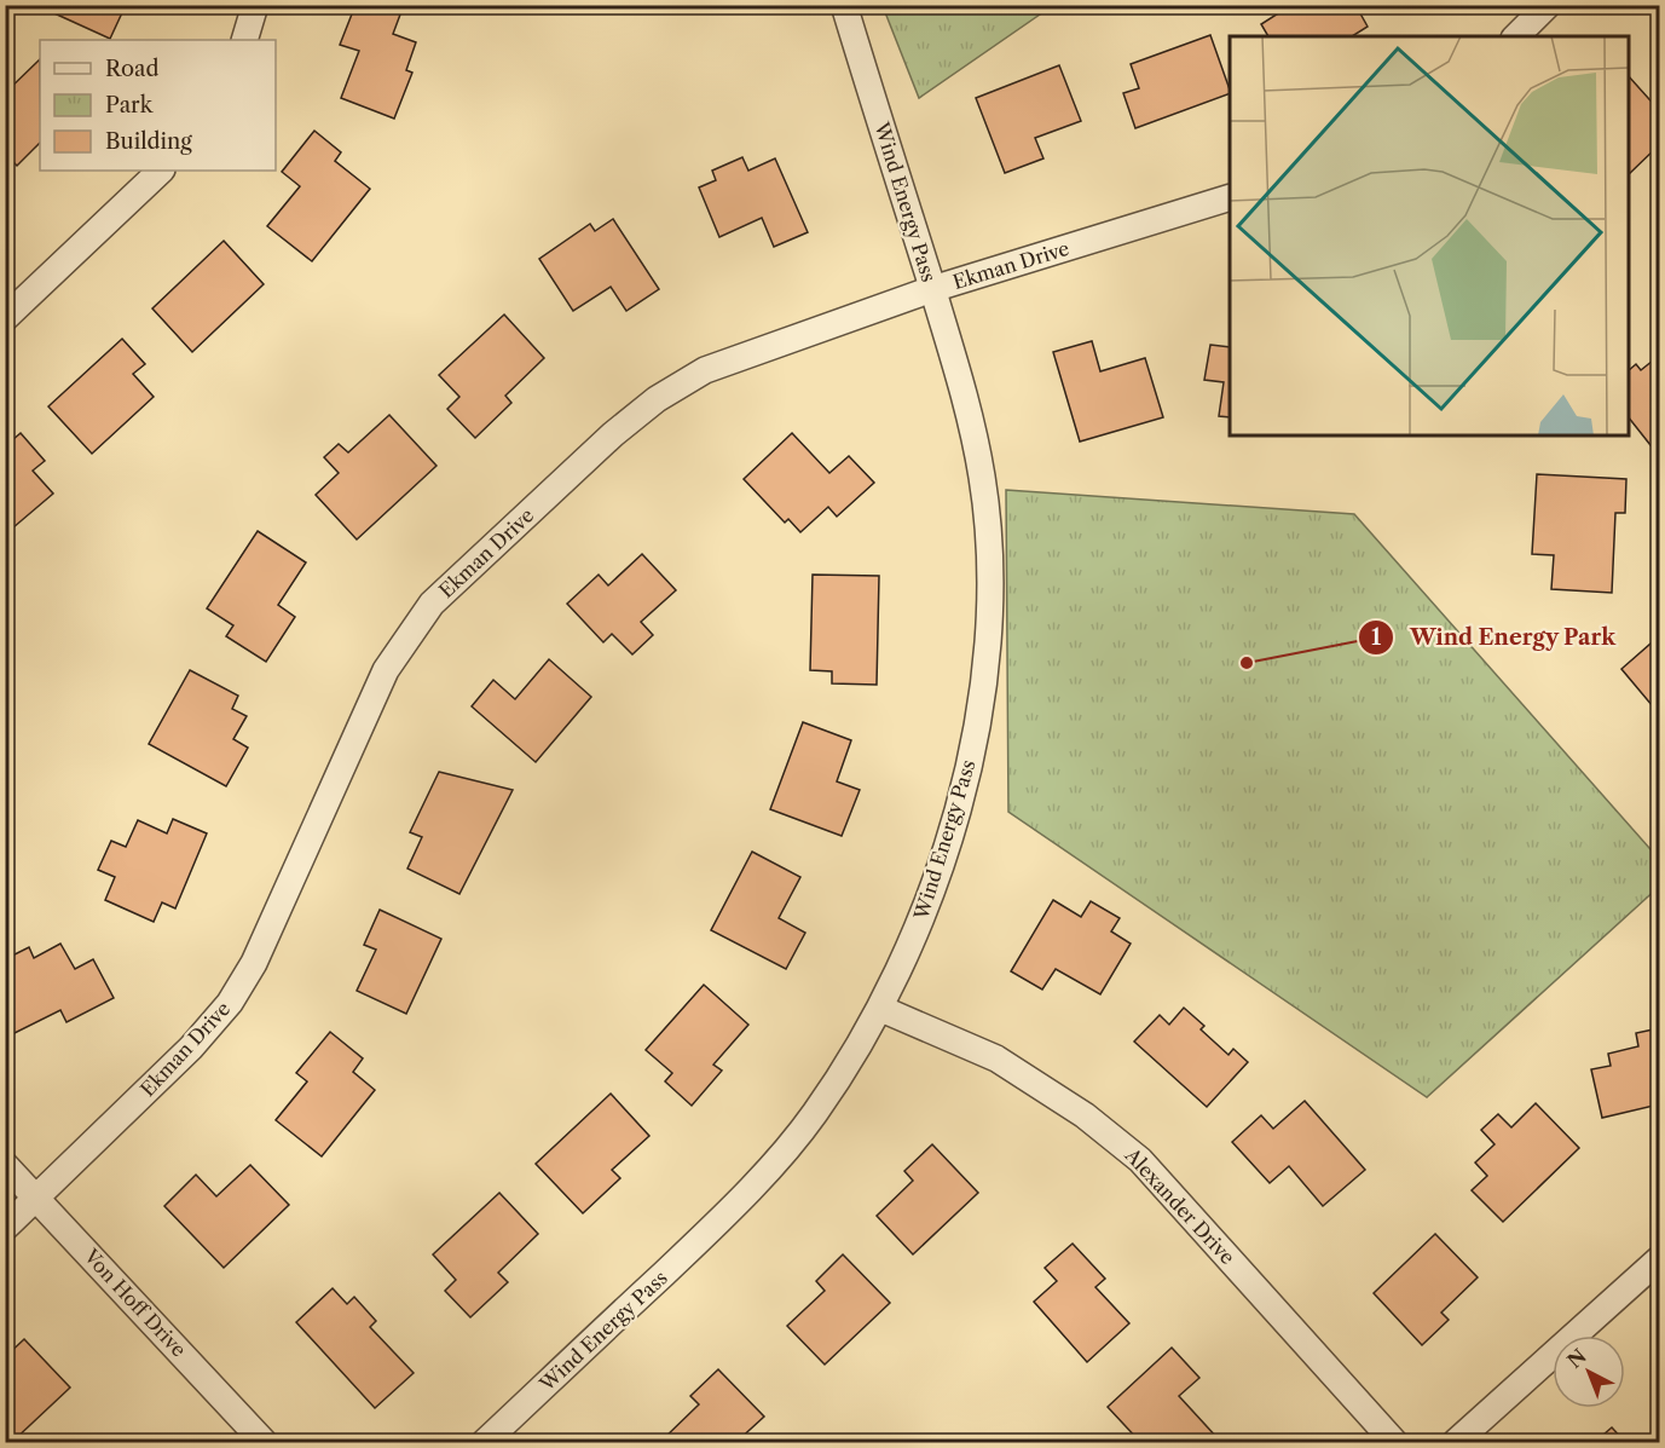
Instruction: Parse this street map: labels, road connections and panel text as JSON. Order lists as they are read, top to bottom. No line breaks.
{"streets":{"street":["Wind Energy Pass","Ekman Drive","Alexander Drive","Von Hoff Drive"]},"crossings":[["Wind Energy Pass","Ekman Drive"],["Wind Energy Pass","Alexander Drive"],["Ekman Drive","Von Hoff Drive"]],"places":["Wind Energy Park"],"legend":["Road","Park","Building"],"north":"top left"}
